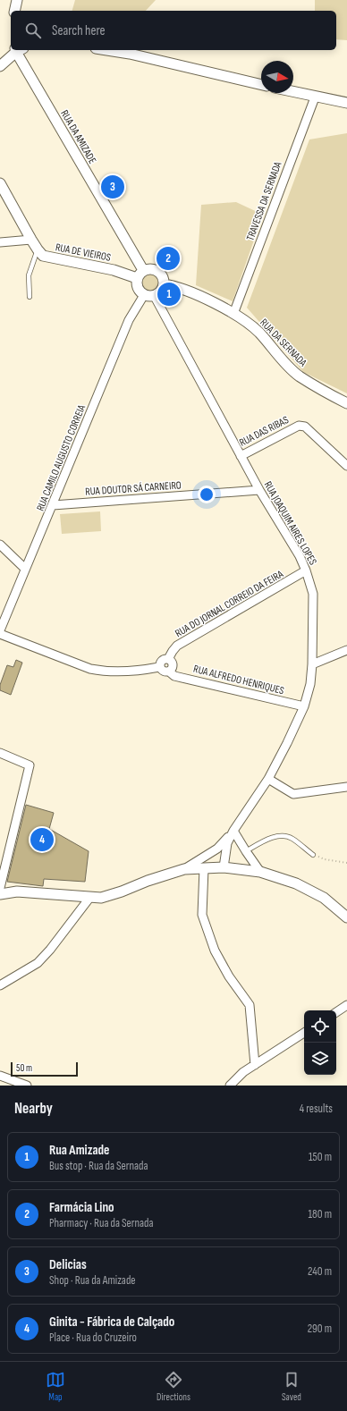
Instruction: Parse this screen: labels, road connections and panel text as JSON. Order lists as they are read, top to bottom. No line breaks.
{"streets":{"street":["RUA DA AMIZADE","TRAVESSA DA SERNADA","RUA DE VIEIROS","RUA DA SERNADA","RUA DAS RIBAS","RUA CAMILO AUGUSTO CORREIA","RUA DOUTOR SÁ CARNEIRO","RUA JOAQUIM AIRES LOPES","RUA DO JORNAL CORREIO DA FEIRA","RUA ALFREDO HENRIQUES"]},"crossings":[["RUA DA AMIZADE","RUA DE VIEIROS"],["RUA DA AMIZADE","RUA DA SERNADA"],["RUA DA AMIZADE","RUA CAMILO AUGUSTO CORREIA"],["RUA DA AMIZADE","RUA JOAQUIM AIRES LOPES"],["TRAVESSA DA SERNADA","RUA DA SERNADA"],["RUA DE VIEIROS","RUA DA SERNADA"],["RUA DE VIEIROS","RUA CAMILO AUGUSTO CORREIA"],["RUA DE VIEIROS","RUA JOAQUIM AIRES LOPES"],["RUA DA SERNADA","RUA CAMILO AUGUSTO CORREIA"],["RUA DA SERNADA","RUA JOAQUIM AIRES LOPES"],["RUA DAS RIBAS","RUA JOAQUIM AIRES LOPES"],["RUA CAMILO AUGUSTO CORREIA","RUA DOUTOR SÁ CARNEIRO"],["RUA CAMILO AUGUSTO CORREIA","RUA JOAQUIM AIRES LOPES"],["RUA DOUTOR SÁ CARNEIRO","RUA JOAQUIM AIRES LOPES"],["RUA JOAQUIM AIRES LOPES","RUA DO JORNAL CORREIO DA FEIRA"],["RUA JOAQUIM AIRES LOPES","RUA ALFREDO HENRIQUES"],["RUA DO JORNAL CORREIO DA FEIRA","RUA ALFREDO HENRIQUES"]],"scale_bar":"50 m","north":"right","page":{"search":"Search here","pins":["3","2","1","4"],"scale":"50 m","heading":["Nearby","4 results"],"list":[{"mark":"1","name":"Rua Amizade","note":"Bus stop · Rua da Sernada","value":"150 m"},{"mark":"2","name":"Farmácia Lino","note":"Pharmacy · Rua da Sernada","value":"180 m"},{"mark":"3","name":"Delicias","note":"Shop · Rua da Amizade","value":"240 m"},{"mark":"4","name":"Ginita - Fábrica de Calçado","note":"Place · Rua do Cruzeiro","value":"290 m"}],"nav":["Map","Directions","Saved"]}}
